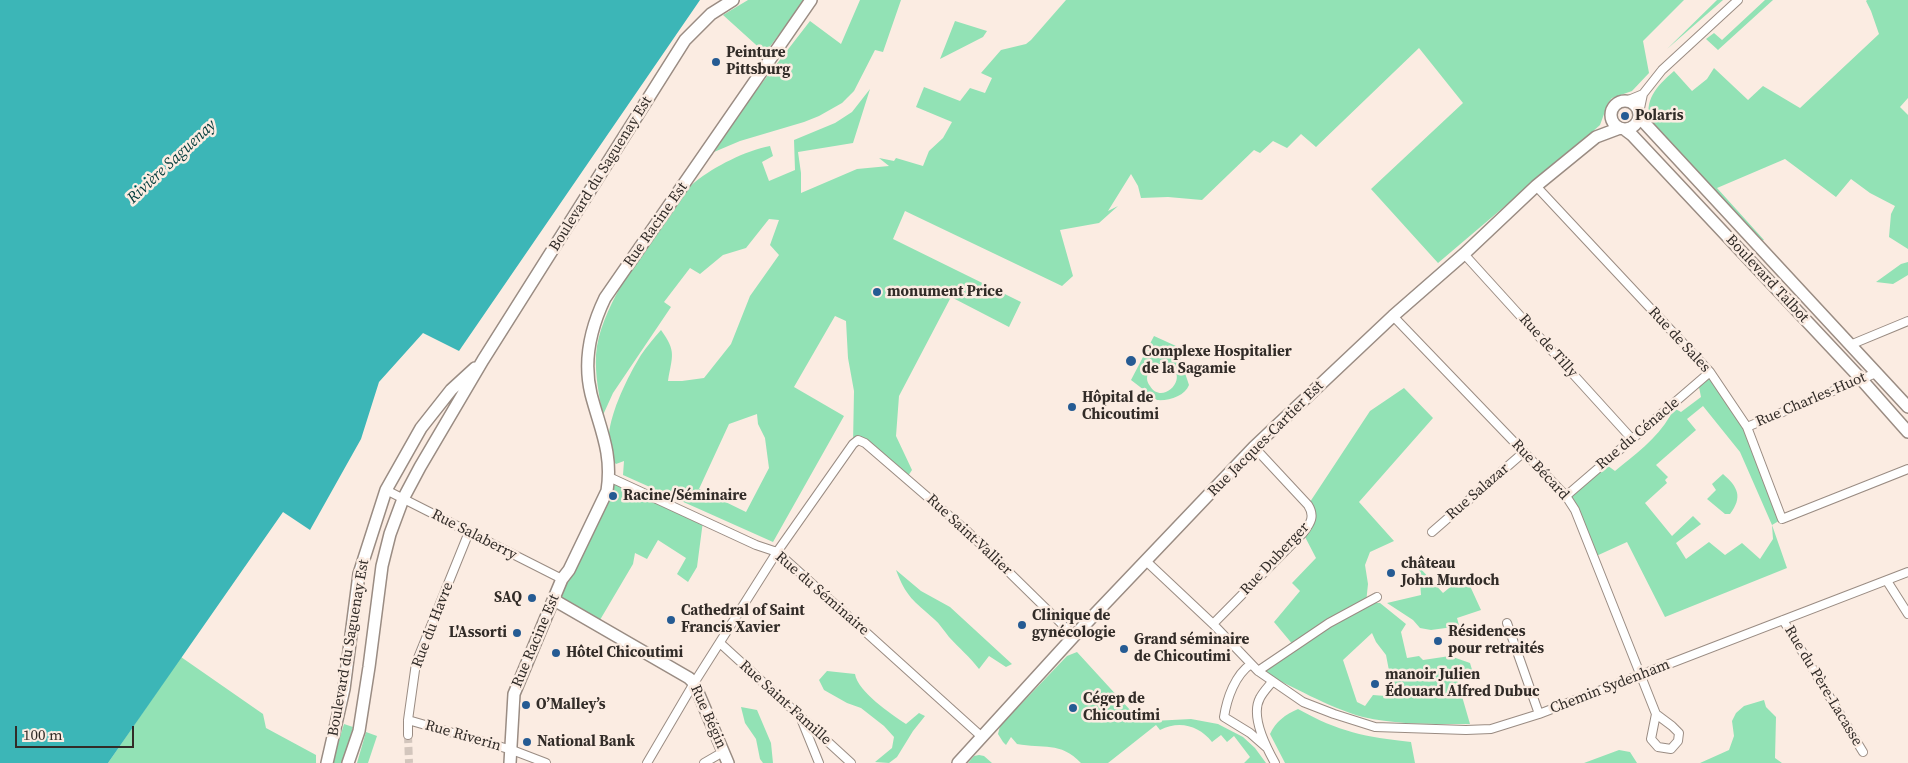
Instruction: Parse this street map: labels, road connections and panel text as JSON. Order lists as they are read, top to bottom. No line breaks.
{"streets":{"main road":["Boulevard du Saguenay Est","Rue Racine Est","Boulevard Talbot","Rue Jacques-Cartier Est","Rue Bégin"],"street":["Rue de Sales","Rue de Tilly","Rue Charles-Huot","Rue du Cénacle","Rue Bécard","Rue Salazar","Rue Salaberry","Rue Saint-Vallier","Rue Duberger","Rue du Séminaire","Rue du Havre","Rue du Père-Lacasse","Chemin Sydenham","Rue Saint-Famille","Rue Riverin"]},"crossings":[["Boulevard du Saguenay Est","Rue Salaberry"],["Rue Racine Est","Rue Salaberry"],["Rue Racine Est","Rue du Séminaire"],["Rue Racine Est","Rue Bégin"],["Rue Racine Est","Rue Riverin"],["Boulevard Talbot","Rue Charles-Huot"],["Boulevard Talbot","Rue Jacques-Cartier Est"],["Rue de Sales","Rue Charles-Huot"],["Rue de Sales","Rue du Cénacle"],["Rue de Sales","Rue Jacques-Cartier Est"],["Rue de Tilly","Rue du Cénacle"],["Rue de Tilly","Rue Jacques-Cartier Est"],["Rue du Cénacle","Rue Bécard"],["Rue Jacques-Cartier Est","Rue Bécard"],["Rue Jacques-Cartier Est","Rue Saint-Vallier"],["Rue Jacques-Cartier Est","Rue Duberger"],["Rue Jacques-Cartier Est","Rue du Séminaire"],["Rue Jacques-Cartier Est","Chemin Sydenham"],["Rue Bécard","Rue Salazar"],["Rue Bécard","Chemin Sydenham"],["Rue Salaberry","Rue du Havre"],["Rue Saint-Vallier","Rue du Séminaire"],["Rue Duberger","Chemin Sydenham"],["Rue du Havre","Rue Riverin"],["Rue du Père-Lacasse","Chemin Sydenham"]],"water":["Rivière Saguenay"],"places":["Peinture Pittsburg","Polaris","monument Price","Complexe Hospitalier de la Sagamie","Hôpital de Chicoutimi","Racine/Séminaire","château John Murdoch","SAQ","Cathedral of Saint Francis Xavier","Clinique de gynécologie","L'Assorti","Résidences pour retraités","Grand séminaire de Chicoutimi","Hôtel Chicoutimi","manoir Julien Édouard Alfred Dubuc","O’Malley’s","Cégep de Chicoutimi","National Bank"],"scale_bar":"100 m"}
